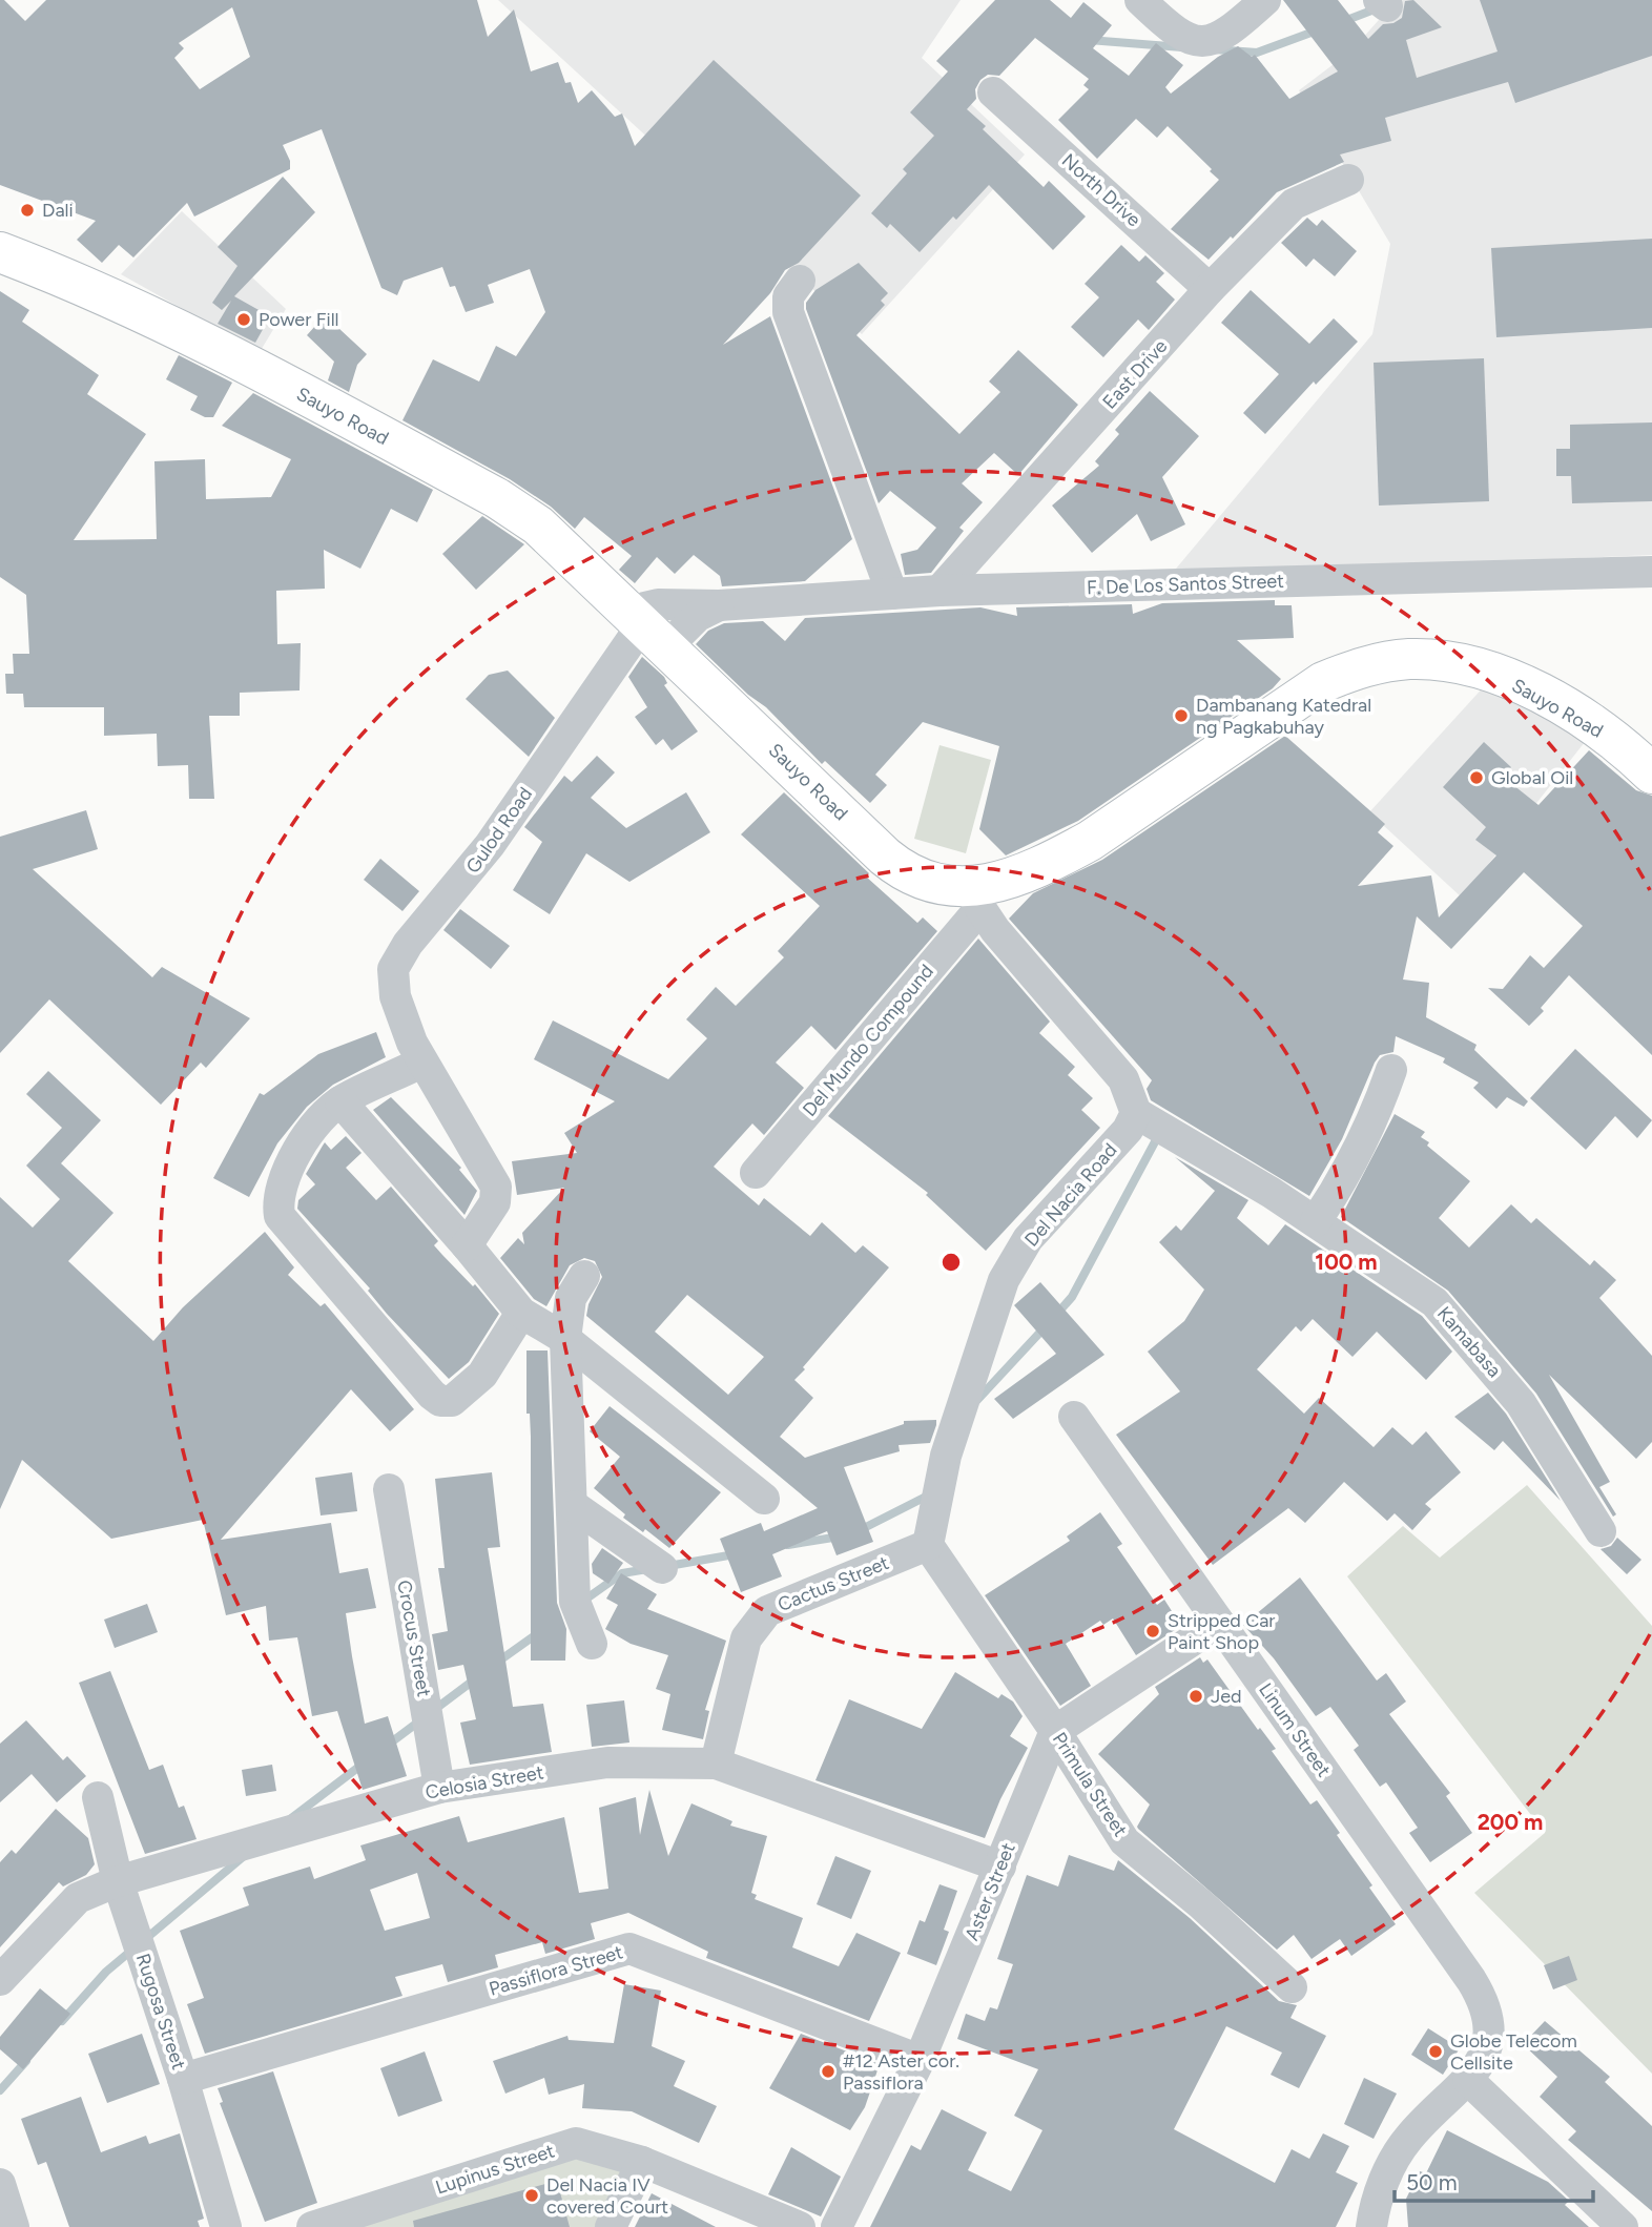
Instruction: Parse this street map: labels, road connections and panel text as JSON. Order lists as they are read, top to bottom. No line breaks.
{"streets":{"main road":["Sauyo Road"],"street":["North Drive","East Drive","F. De Los Santos Street","Gulod Road","Del Mundo Compound","Del Nacia Road","Kamabasa","Cactus Street","Crocus Street","Linum Street","Celosia Street","Primula Street","Aster Street","Passiflora Street","Rugosa Street","Lupinus Street"]},"crossings":[["North Drive","East Drive"],["East Drive","F. De Los Santos Street"],["Sauyo Road","F. De Los Santos Street"],["Sauyo Road","Gulod Road"],["Sauyo Road","Del Mundo Compound"],["F. De Los Santos Street","Gulod Road"],["Del Nacia Road","Kamabasa"],["Del Nacia Road","Cactus Street"],["Del Nacia Road","Primula Street"],["Cactus Street","Celosia Street"],["Cactus Street","Primula Street"],["Crocus Street","Celosia Street"],["Celosia Street","Aster Street"],["Celosia Street","Rugosa Street"],["Primula Street","Aster Street"],["Aster Street","Passiflora Street"],["Passiflora Street","Rugosa Street"]],"places":["Dali","Power Fill","Dambanang Katedral ng Pagkabuhay","Global Oil","Stripped Car Paint Shop","Jed","Globe Telecom Cellsite","#12 Aster cor. Passiflora","Del Nacia IV covered Court"],"scale_bar":"50 m","rings":["100 m","200 m"]}
